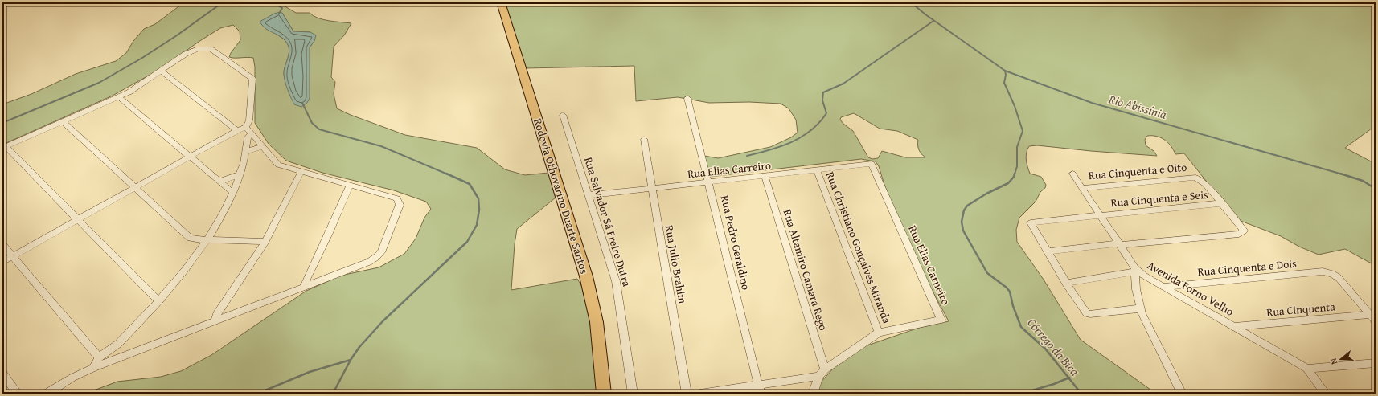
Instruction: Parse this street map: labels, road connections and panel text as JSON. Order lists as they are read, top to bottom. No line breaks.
{"streets":{"main road":["Rodovia Othovarino Duarte Santos"],"street":["Rua Elias Carreiro","Rua Cinquenta e Oito","Rua Cinquenta e Seis","Rua Salvador Sá Freire Dutra","Rua Pedro Geraldino","Rua Christiano Gonçalves Miranda","Rua Julio Brahim","Rua Elias Carneiro","Rua Cinquenta e Dois","Rua Altamiro Camara Rego","Avenida Forno Velho","Rua Cinquenta"]},"crossings":[["Rua Elias Carreiro","Rua Salvador Sá Freire Dutra"],["Rua Elias Carreiro","Rua Pedro Geraldino"],["Rua Elias Carreiro","Rua Christiano Gonçalves Miranda"],["Rua Elias Carreiro","Rua Julio Brahim"],["Rua Elias Carreiro","Rua Elias Carneiro"],["Rua Elias Carreiro","Rua Altamiro Camara Rego"],["Rua Cinquenta e Oito","Rua Cinquenta e Seis"],["Rua Cinquenta e Oito","Avenida Forno Velho"],["Rua Cinquenta e Seis","Avenida Forno Velho"],["Rua Christiano Gonçalves Miranda","Rua Elias Carneiro"],["Rua Elias Carneiro","Rua Altamiro Camara Rego"],["Rua Cinquenta e Dois","Avenida Forno Velho"],["Rua Cinquenta e Dois","Rua Cinquenta"],["Avenida Forno Velho","Rua Cinquenta"]],"water":["Rio Abissínia","Córrego da Bica"],"north":"left"}
